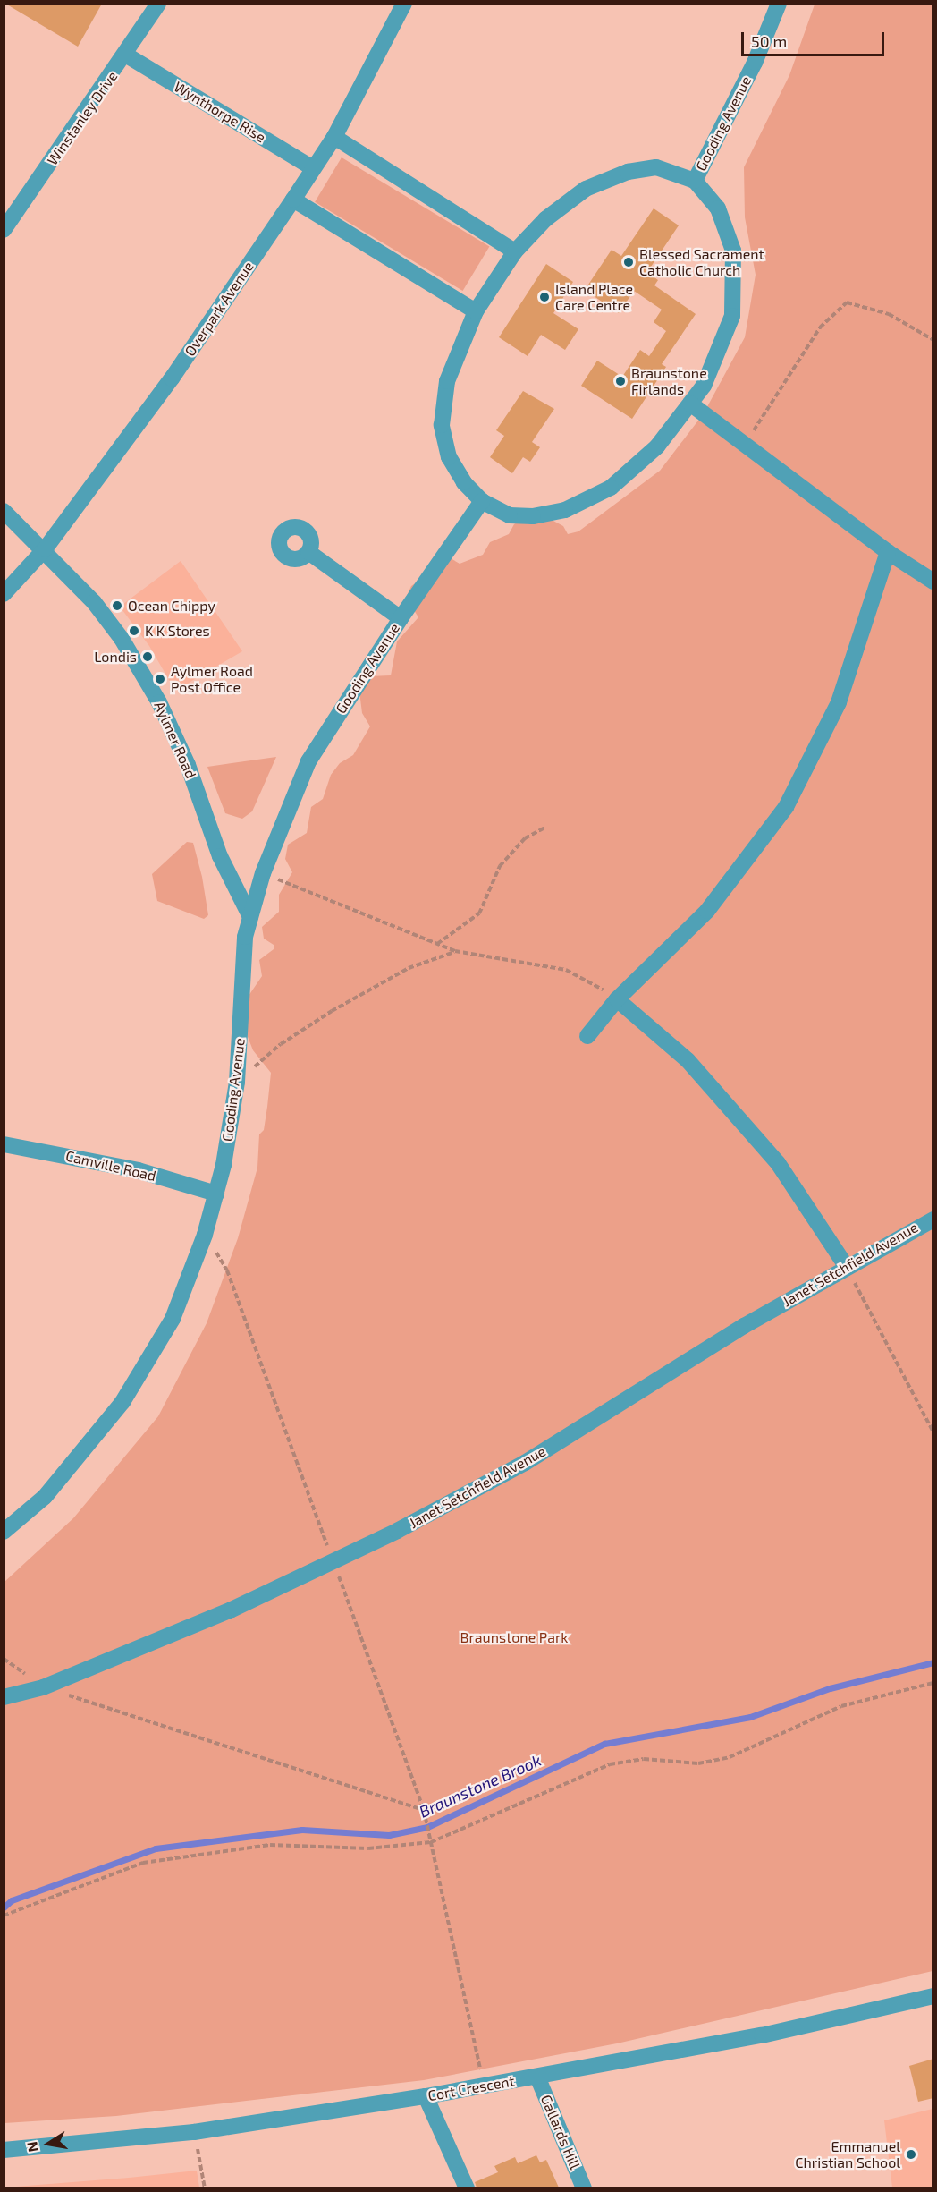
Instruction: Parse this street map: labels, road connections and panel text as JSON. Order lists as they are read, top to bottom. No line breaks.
{"streets":{"street":["Wynthorpe Rise","Winstanley Drive","Gooding Avenue","Overpark Avenue","Aylmer Road","Camville Road","Janet Setchfield Avenue","Cort Crescent","Gallards Hill"]},"crossings":[["Wynthorpe Rise","Winstanley Drive"],["Wynthorpe Rise","Overpark Avenue"],["Gooding Avenue","Aylmer Road"],["Gooding Avenue","Camville Road"],["Overpark Avenue","Aylmer Road"],["Cort Crescent","Gallards Hill"]],"water":["Braunstone Brook"],"parks":["Braunstone Park"],"places":["Blessed Sacrament Catholic Church","Island Place Care Centre","Braunstone Firlands","Ocean Chippy","K K Stores","Londis","Aylmer Road Post Office","Emmanuel Christian School"],"scale_bar":"50 m","north":"left"}
